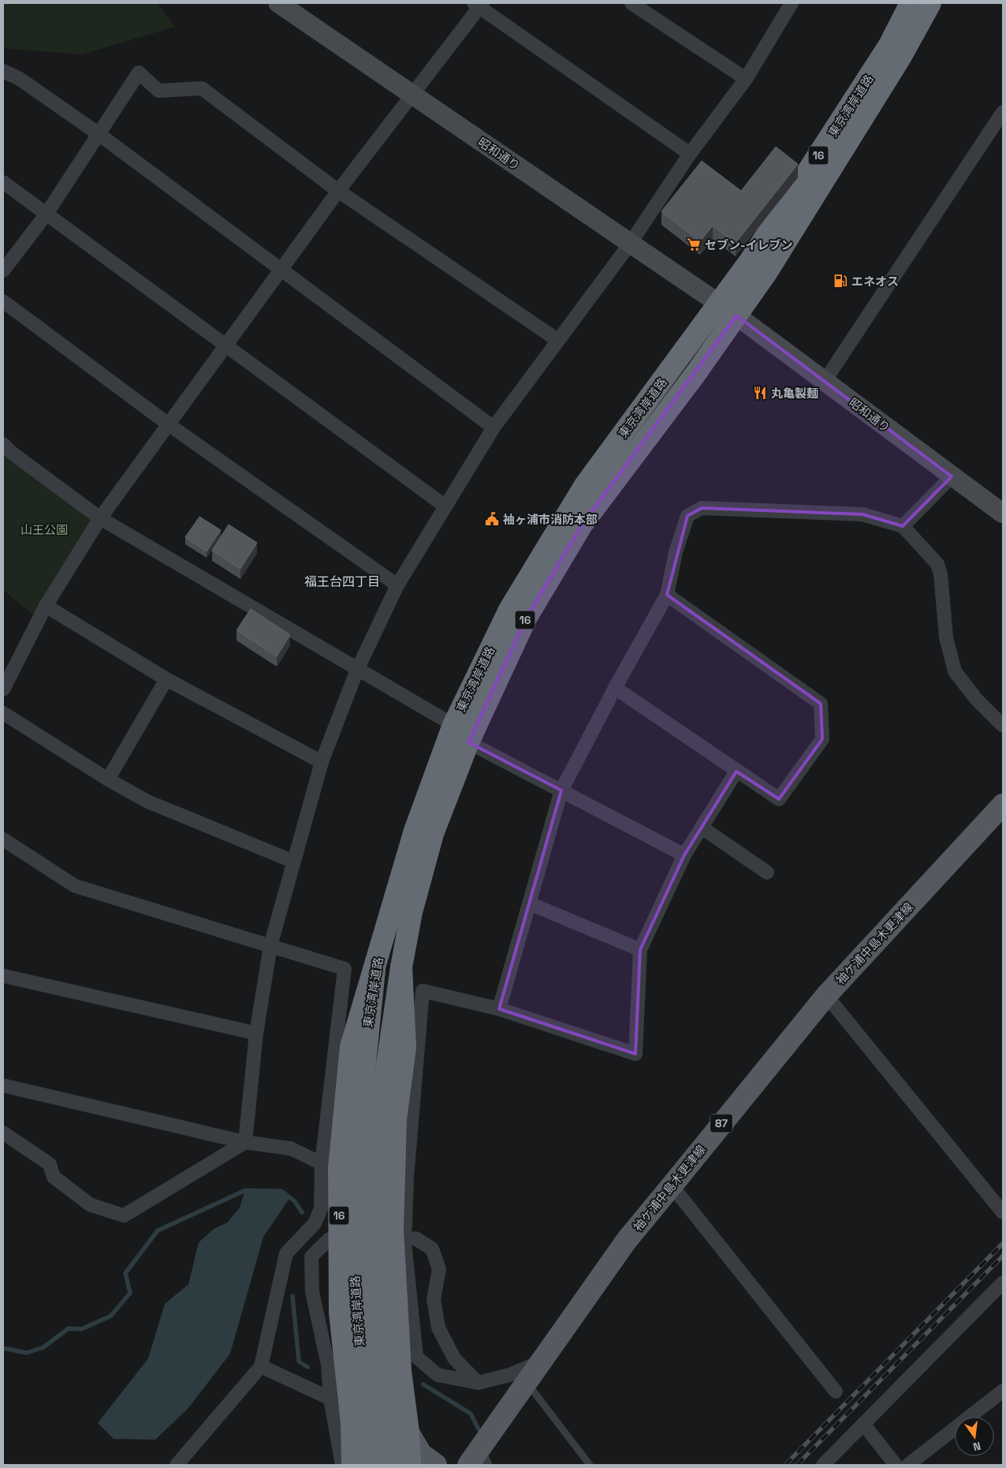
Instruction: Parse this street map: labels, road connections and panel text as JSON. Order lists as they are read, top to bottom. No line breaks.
{"streets":{"highway":["東京湾岸道路","16"],"main road":["袖ケ浦中島木更津線","87"],"street":["昭和通り"]},"crossings":[["東京湾岸道路","昭和通り"],["東京湾岸道路","16"]],"districts":["福王台四丁目"],"parks":["山王公園"],"places":{"supermarket":["セブン-イレブン"],"fuel station":["エネオス"],"restaurant":["丸亀製麺"],"public building":["袖ヶ浦市消防本部"]},"north":"bottom"}
